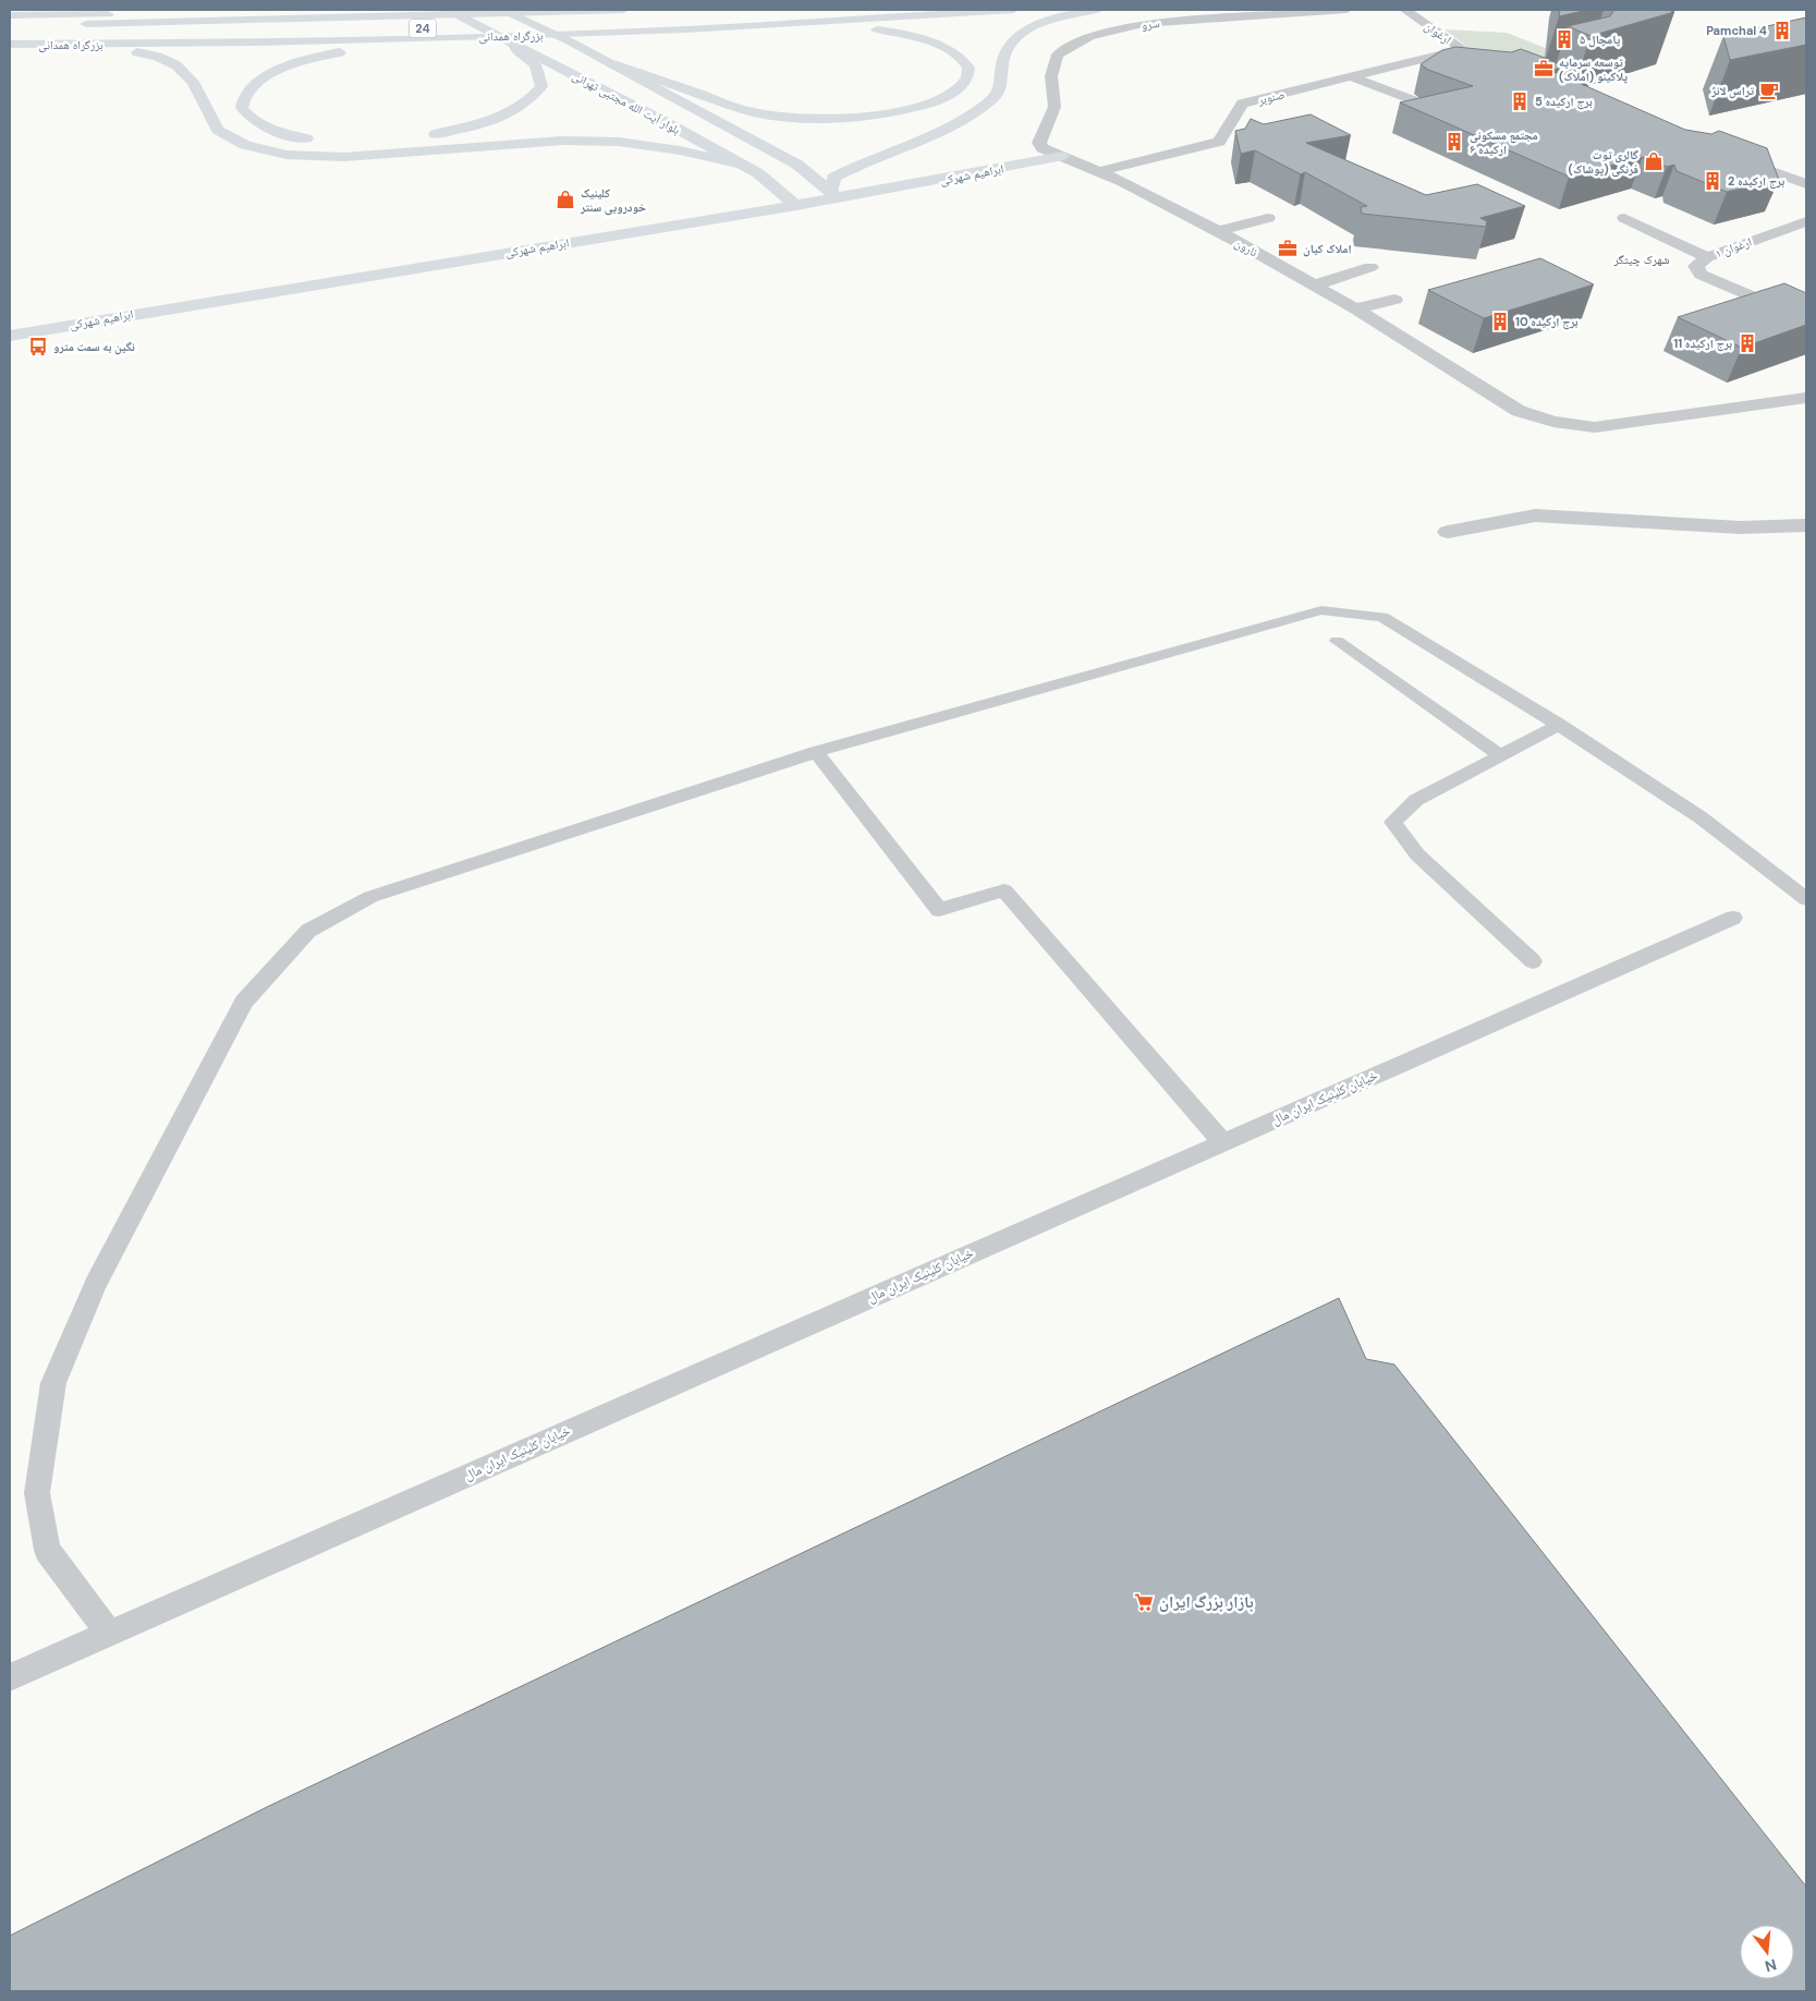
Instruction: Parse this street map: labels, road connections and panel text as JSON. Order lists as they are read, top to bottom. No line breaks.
{"streets":{"main road":["24","بزرگراه همدانی","بلوار آیت الله مجتبی تهرانی","ابراهیم شهرکی"],"street":["سرو","ارغوان","صنوبر","نارون","ارغوان ۱"],"lane":["خیابان کلینیک ایران مال"]},"crossings":[["سرو","ابراهیم شهرکی"],["سرو","نارون"],["ارغوان","صنوبر"],["صنوبر","نارون"],["بلوار آیت الله مجتبی تهرانی","ابراهیم شهرکی"],["ابراهیم شهرکی","نارون"]],"districts":["شهرک چیتگر"],"places":{"building":["Pamchal 4","پامچال ۵","برج ارکیده 5","مجتمع مسکونی ارکیده ۶","برج ارکیده 2","برج ارکیده 10","برج ارکیده 11"],"office":["توسعه سرمایه پلاکینو (املاک)","املاک کیان"],"cafe":["تراس لانژ"],"shop":["گالری توت فرنگی (پوشاک)","کلینیک خودرویی سنتر"],"bus stop":["نگین به سمت مترو"],"supermarket":["بازار بزرگ ایران"]},"north":"bottom"}
